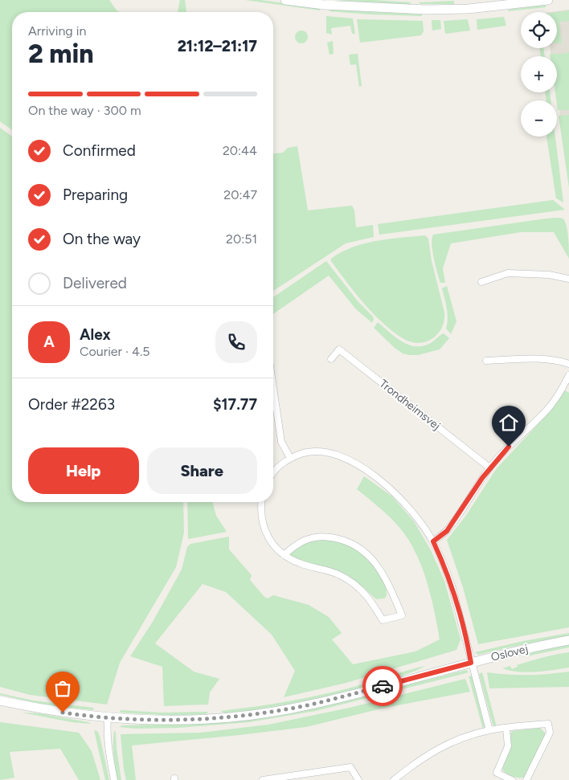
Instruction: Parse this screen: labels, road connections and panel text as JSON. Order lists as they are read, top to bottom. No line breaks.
{"streets":{"street":["Trondheimsvej","Oslovej"]},"page":{"map_buttons":["+","−"],"heading":["2 min","Arriving in","21:12–21:17"],"panel":["Alex","Courier · 4.5","Order #2263","$17.77"],"bar":"On the way · 300 m","list":[["Confirmed","20:44"],["Preparing","20:47"],["On the way","20:51"],"Delivered"],"round":"A","buttons":["Help","Share"]}}
